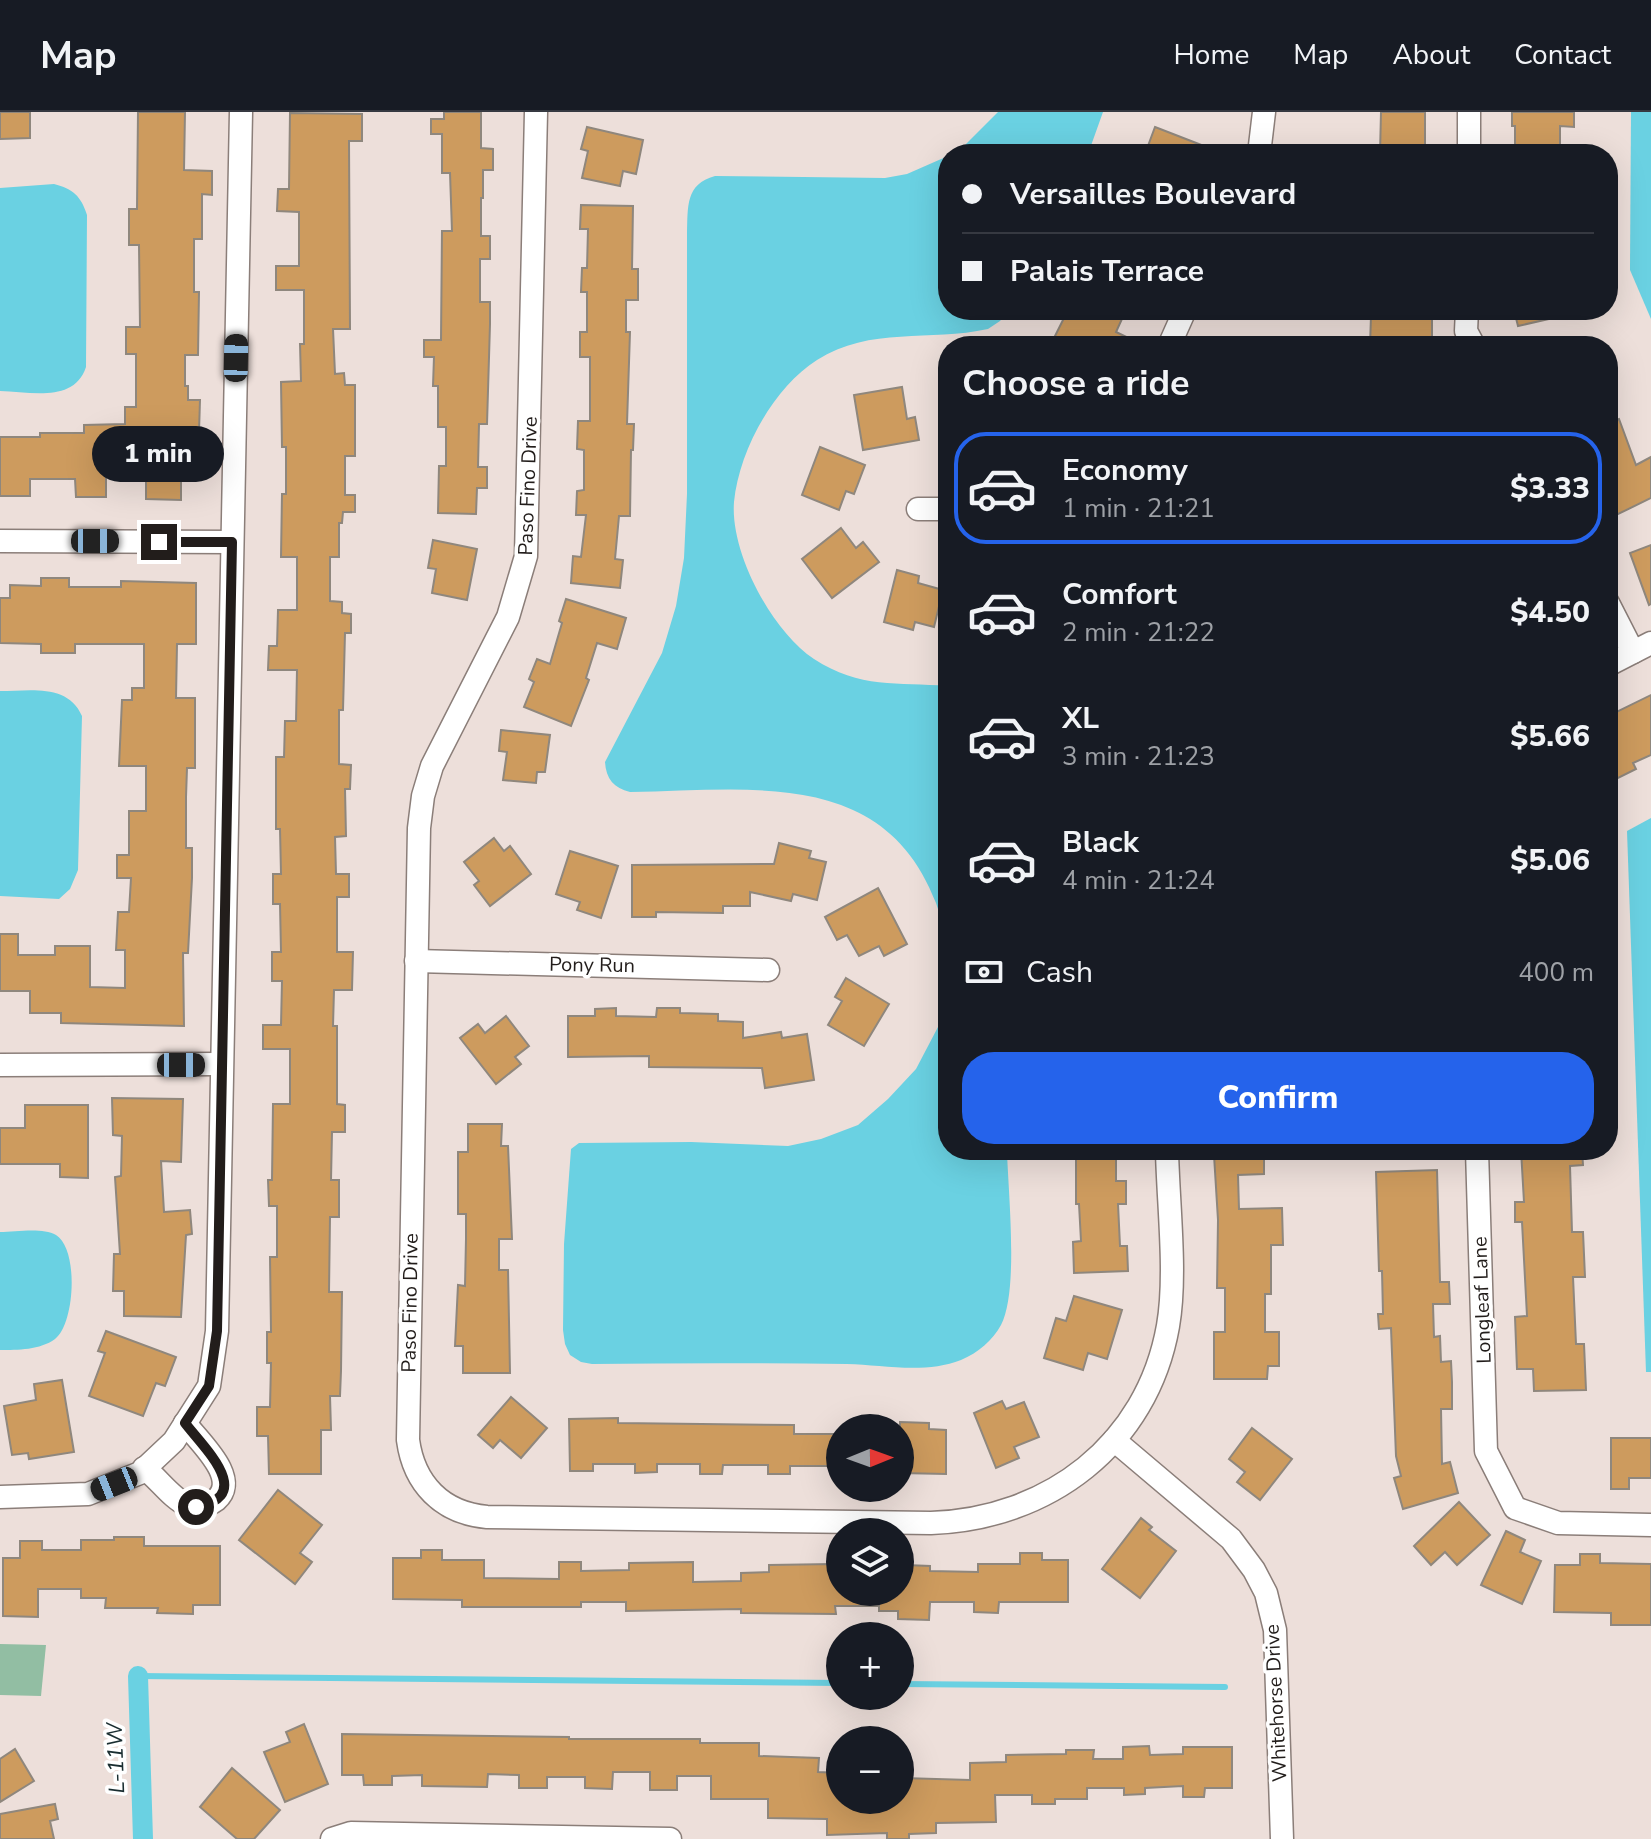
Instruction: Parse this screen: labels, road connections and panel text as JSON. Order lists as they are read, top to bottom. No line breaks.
{"streets":{"street":["Paso Fino Drive","Pony Run","Longleaf Lane","Whitehorse Drive"]},"crossings":[["Paso Fino Drive","Pony Run"],["Paso Fino Drive","Whitehorse Drive"]],"water":["L-11W"],"north":"right","page":{"header":"Map","nav":["Home","Map","About","Contact"],"banner":["Versailles Boulevard","Palais Terrace"],"heading":"Choose a ride","bubble":"1 min","list":[{"name":"Economy","note":"1 min · 21:21","value":"$3.33"},{"name":"Comfort","note":"2 min · 21:22","value":"$4.50"},{"name":"XL","note":"3 min · 21:23","value":"$5.66"},{"name":"Black","note":"4 min · 21:24","value":"$5.06"}],"pay":["Cash","400 m"],"buttons":"Confirm","map_buttons":["+","−"]}}
